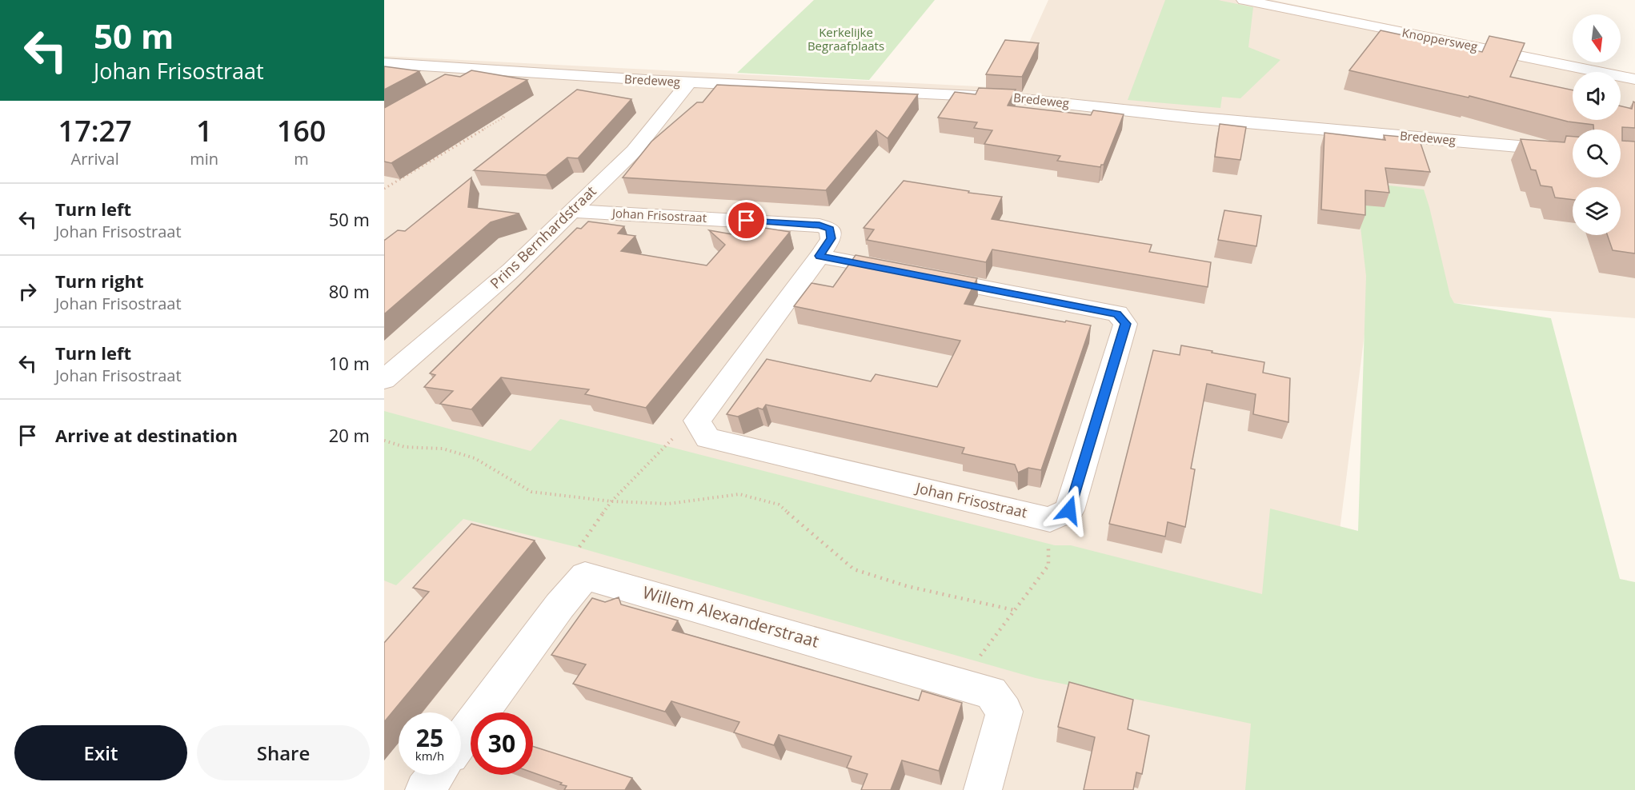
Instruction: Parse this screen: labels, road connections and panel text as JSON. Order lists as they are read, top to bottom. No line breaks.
{"streets":{"street":["Knoppersweg","Bredeweg","Johan Frisostraat","Prins Bernhardstraat","Willem Alexanderstraat"]},"crossings":[["Bredeweg","Prins Bernhardstraat"],["Johan Frisostraat","Prins Bernhardstraat"]],"parks":["Kerkelijke Begraafplaats"],"north":"bottom","page":{"turn":["50 m","Johan Frisostraat"],"eta":["17:27","Arrival","1","min","160","m"],"list":[{"name":"Turn left","note":"Johan Frisostraat","value":"50 m"},{"name":"Turn right","note":"Johan Frisostraat","value":"80 m"},{"name":"Turn left","note":"Johan Frisostraat","value":"10 m"},{"name":"Arrive at destination","value":"20 m"}],"speed":"25 km/h","limit":"30","buttons":["Exit","Share"]}}
